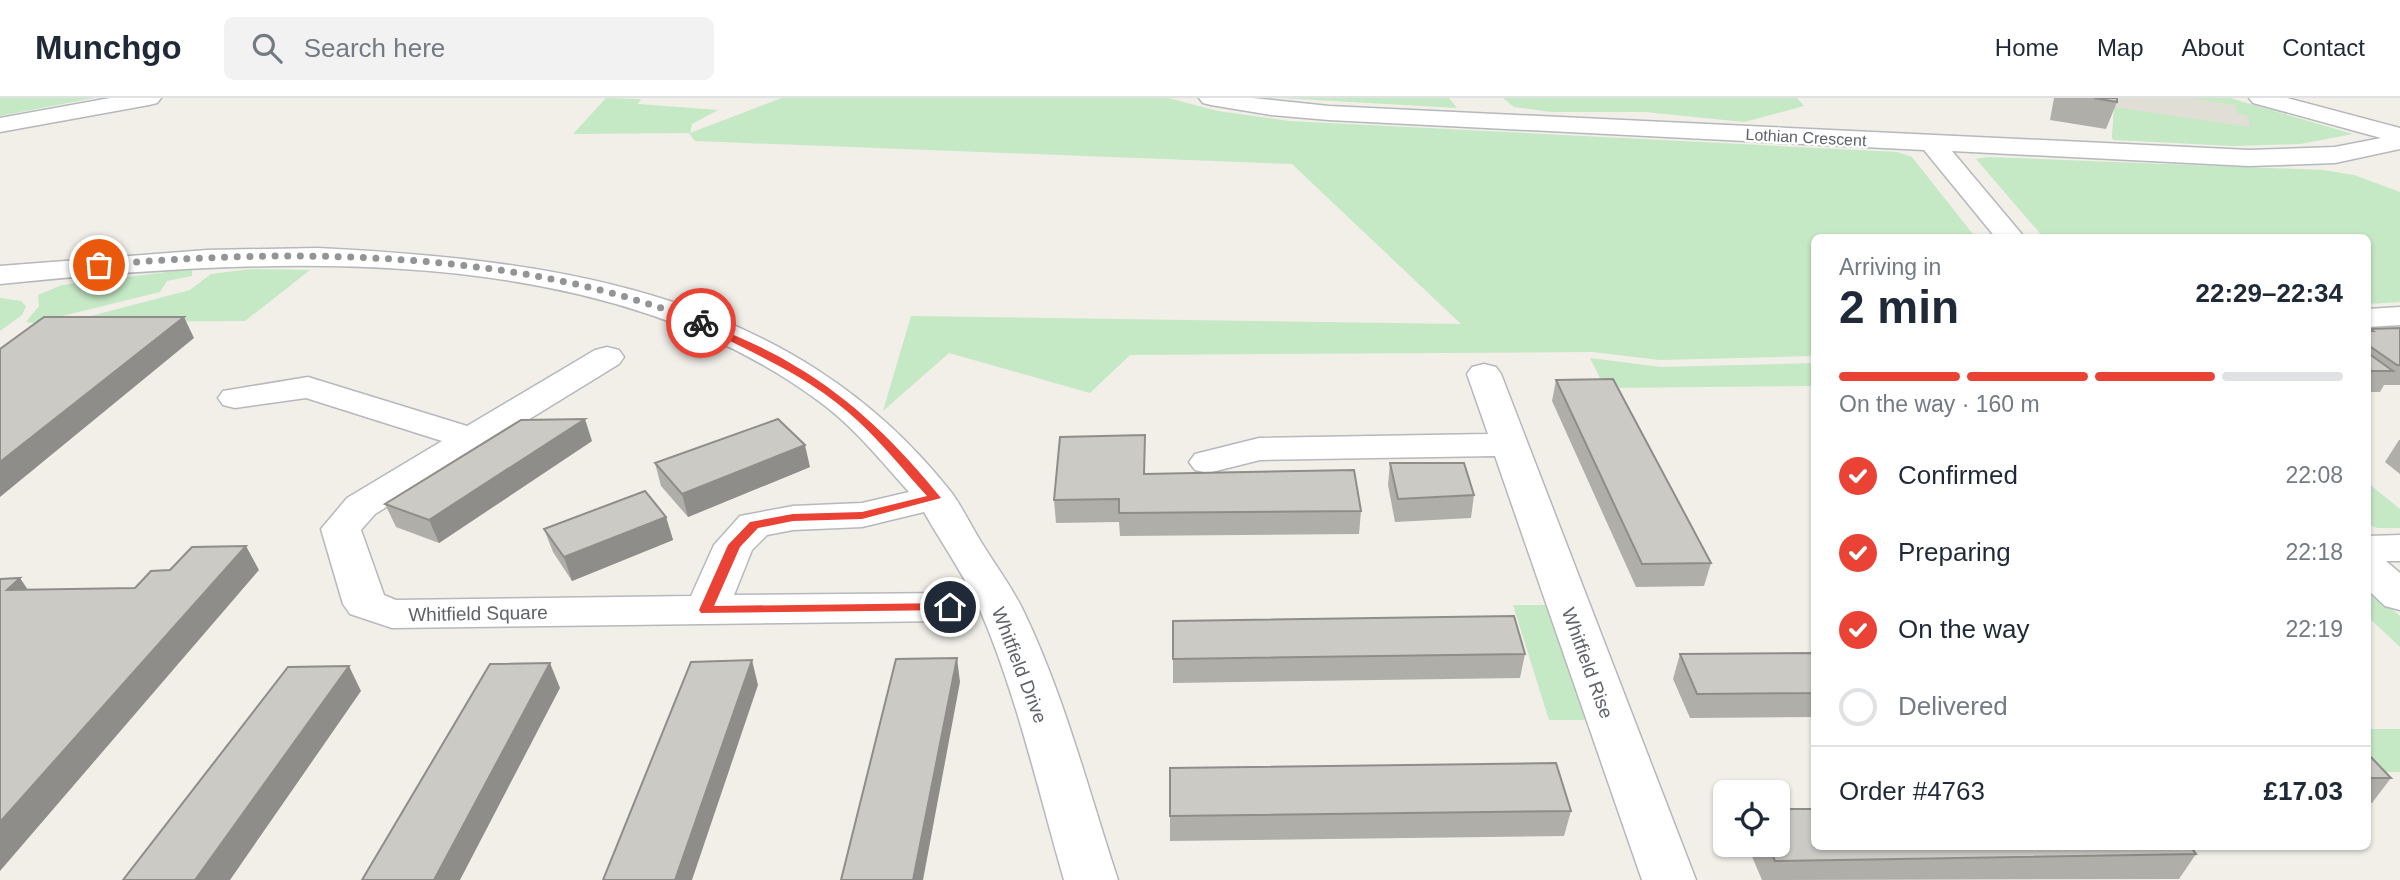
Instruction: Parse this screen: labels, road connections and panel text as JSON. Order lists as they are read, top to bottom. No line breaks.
{"streets":{"street":["Lothian Crescent","Whitfield Square","Whitfield Rise","Whitfield Drive"]},"page":{"header":"Munchgo","search":"Search here","nav":["Home","Map","About","Contact"],"heading":["2 min","Arriving in","22:29–22:34"],"panel":["Order #4763","£17.03"],"bar":"On the way · 160 m","list":[["Confirmed","22:08"],["Preparing","22:18"],["On the way","22:19"],"Delivered"]}}
